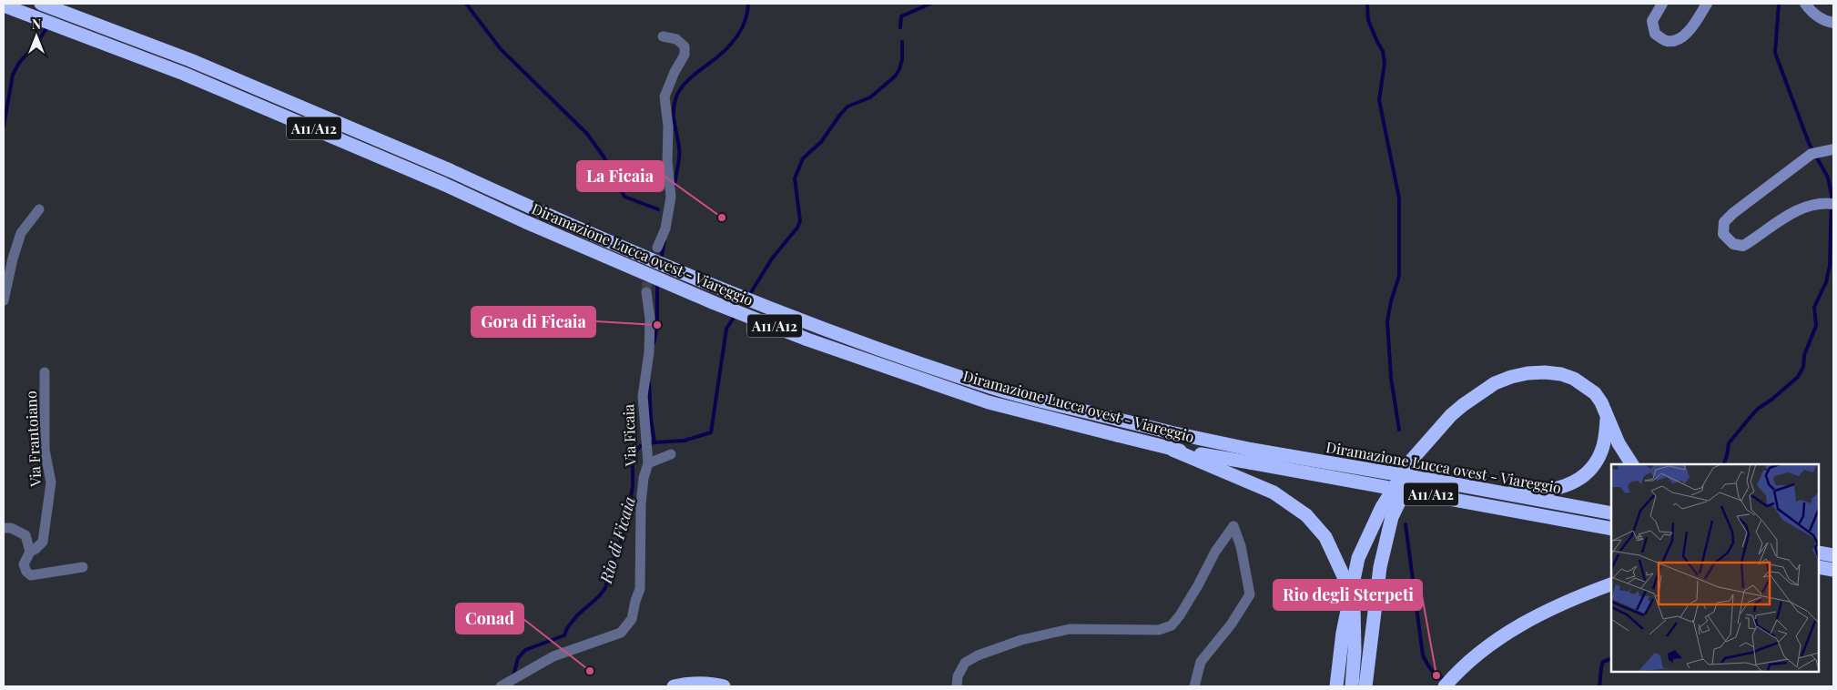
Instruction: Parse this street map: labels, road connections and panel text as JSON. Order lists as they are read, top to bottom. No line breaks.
{"streets":{"highway":["A11/A12","Diramazione Lucca ovest - Viareggio"],"street":["Via Ficaia","Via Frantoiano"]},"water":["Rio di Ficaia"],"places":["La Ficaia","Gora di Ficaia","Conad","Rio degli Sterpeti"],"north":"top"}
